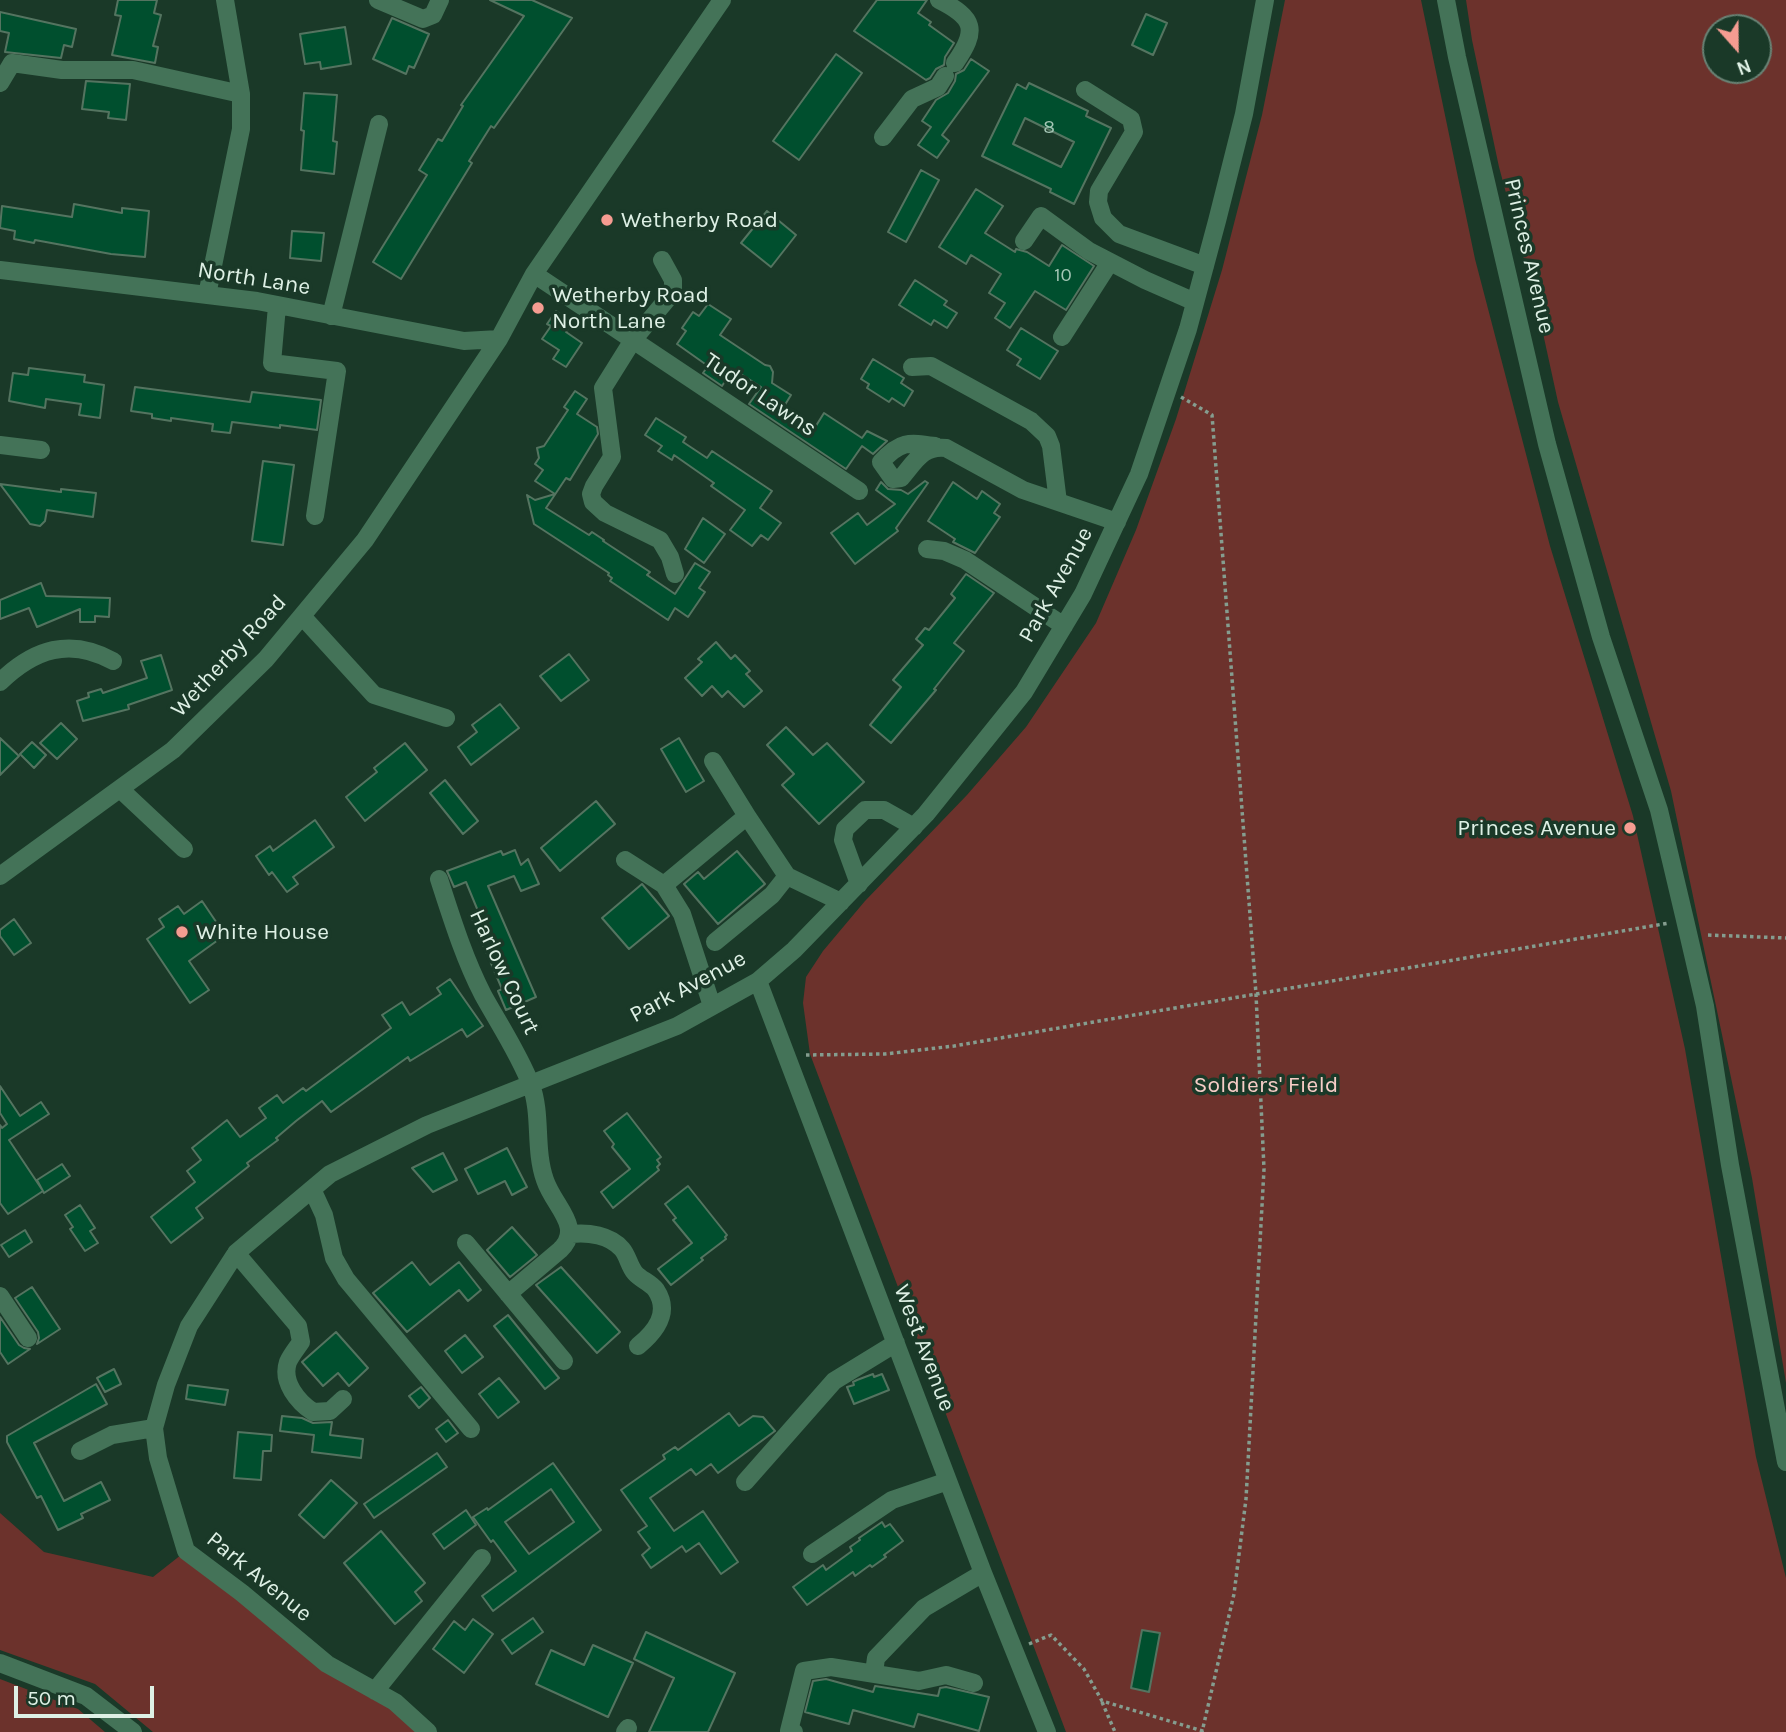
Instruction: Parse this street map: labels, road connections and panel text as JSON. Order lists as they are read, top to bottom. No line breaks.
{"streets":{"street":["Princes Avenue","North Lane","Tudor Lawns","Park Avenue","Wetherby Road","Harlow Court","West Avenue"]},"crossings":[["North Lane","Wetherby Road"],["Tudor Lawns","Wetherby Road"],["Park Avenue","Harlow Court"],["Park Avenue","West Avenue"]],"parks":["Soldiers' Field"],"places":["Wetherby Road","Wetherby Road North Lane","Princes Avenue","White House"],"house_numbers":["8","10"],"scale_bar":"50 m","north":"bottom"}
